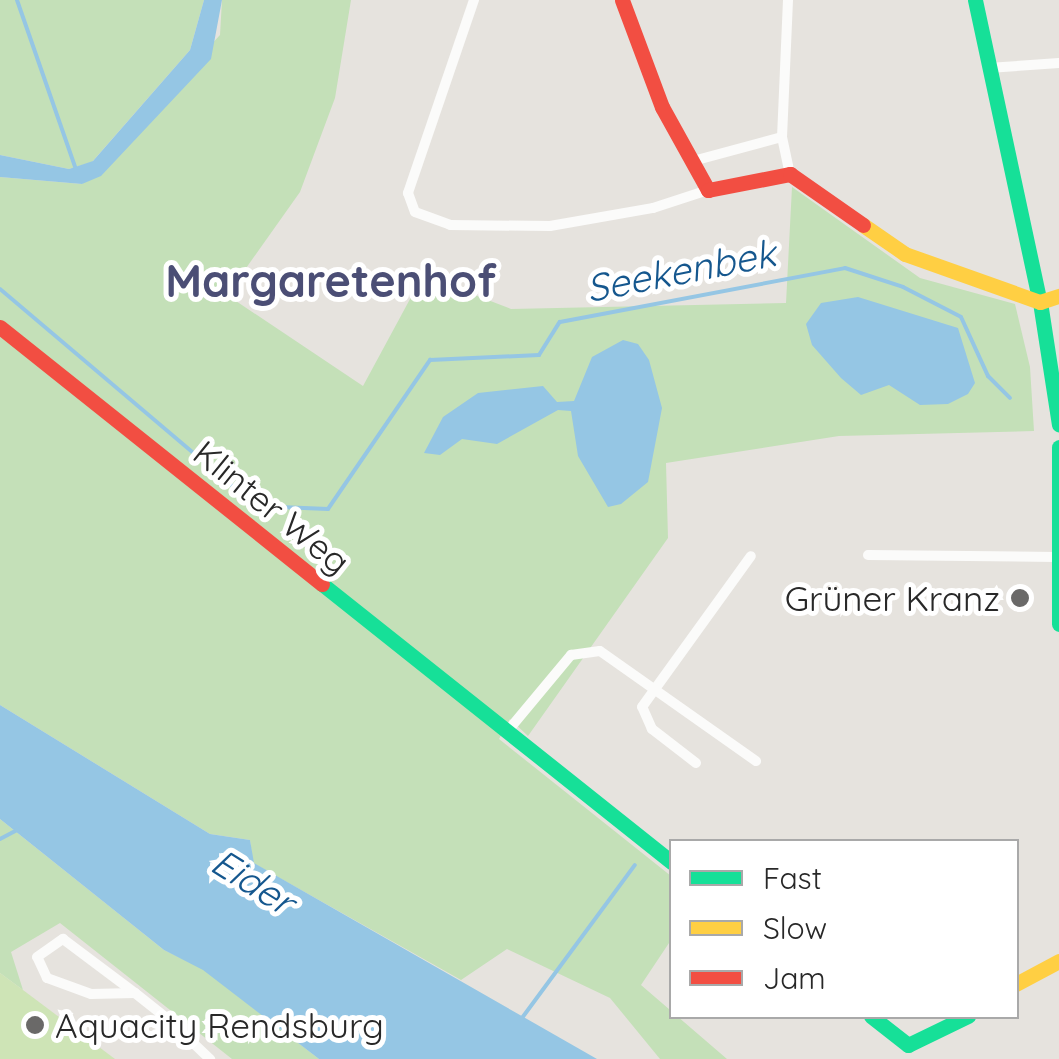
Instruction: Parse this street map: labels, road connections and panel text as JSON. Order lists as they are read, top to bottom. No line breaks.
{"streets":{"street":["Klinter Weg"]},"districts":["Margaretenhof"],"water":["Seekenbek","Eider"],"places":["Grüner Kranz","Aquacity Rendsburg"],"legend":["Fast","Slow","Jam"]}
